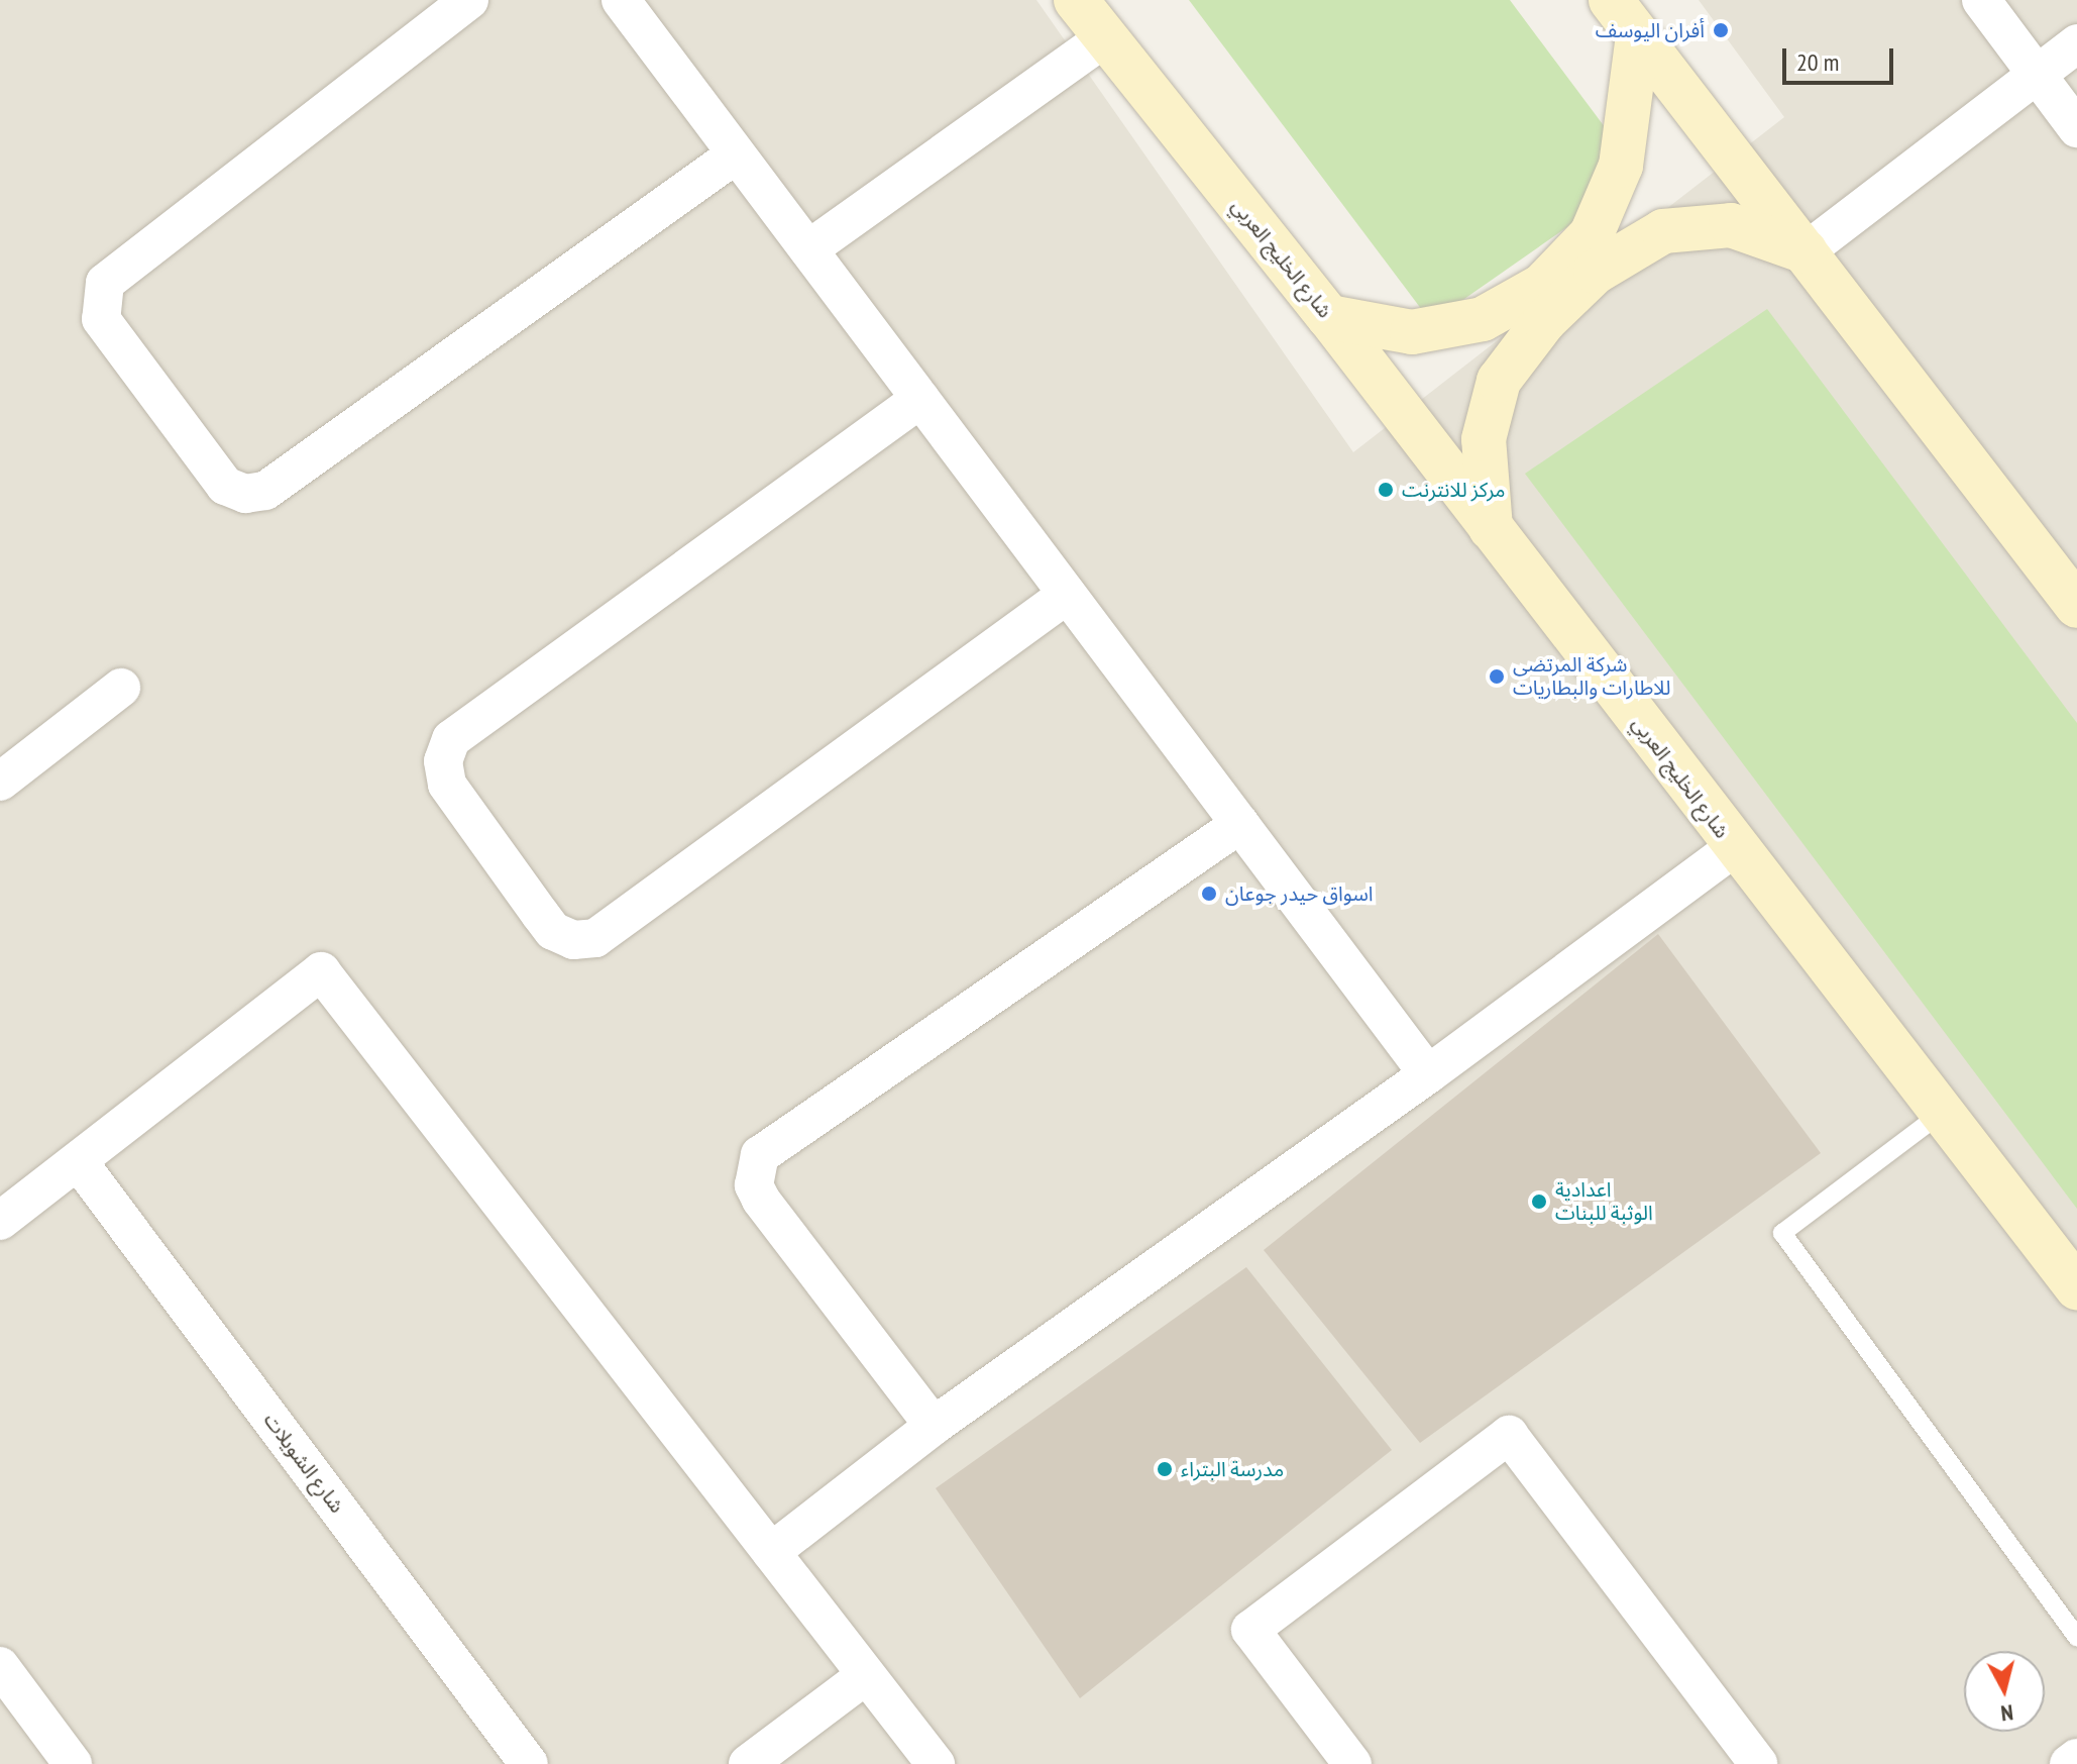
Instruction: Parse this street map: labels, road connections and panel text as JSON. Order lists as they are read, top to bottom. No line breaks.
{"streets":{"main road":["شارع الخليج العربي"],"street":["شارع الشويلات"]},"places":["أفران اليوسف","مركز للانترنت","شركة المرتضى للاطارات والبطاريات","اسواق حيدر جوعان","اعدادية الوثبة للبنات","مدرسة البتراء"],"scale_bar":"20 m","north":"bottom"}
